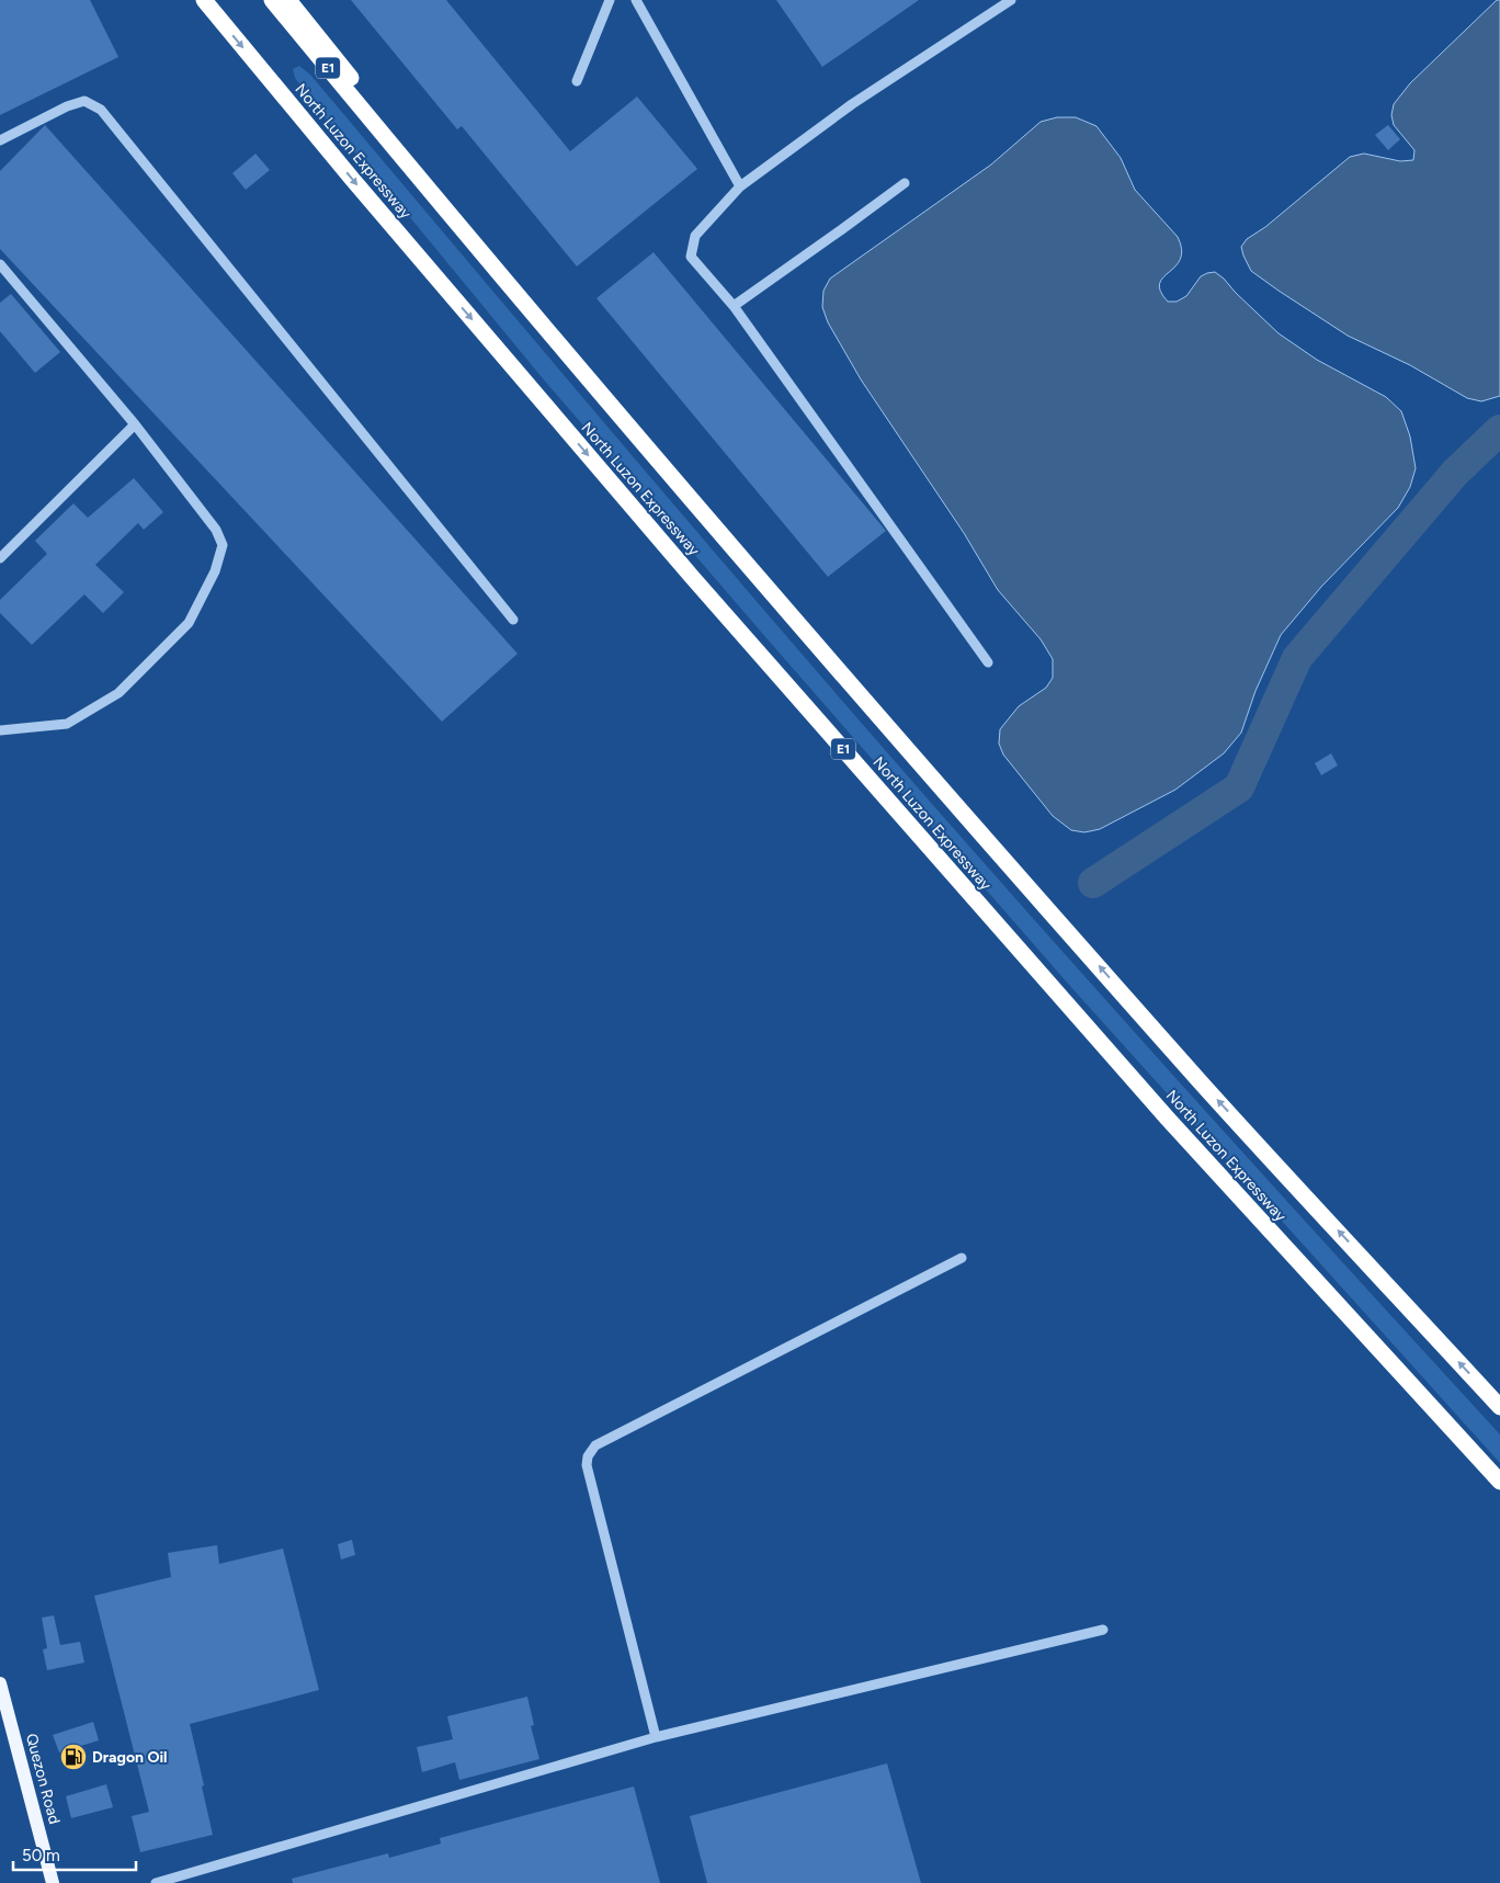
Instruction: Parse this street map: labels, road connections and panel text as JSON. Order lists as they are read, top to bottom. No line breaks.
{"streets":{"highway":["E1","North Luzon Expressway"],"main road":["Quezon Road"]},"places":{"fuel station":["Dragon Oil"]},"scale_bar":"50 m"}
